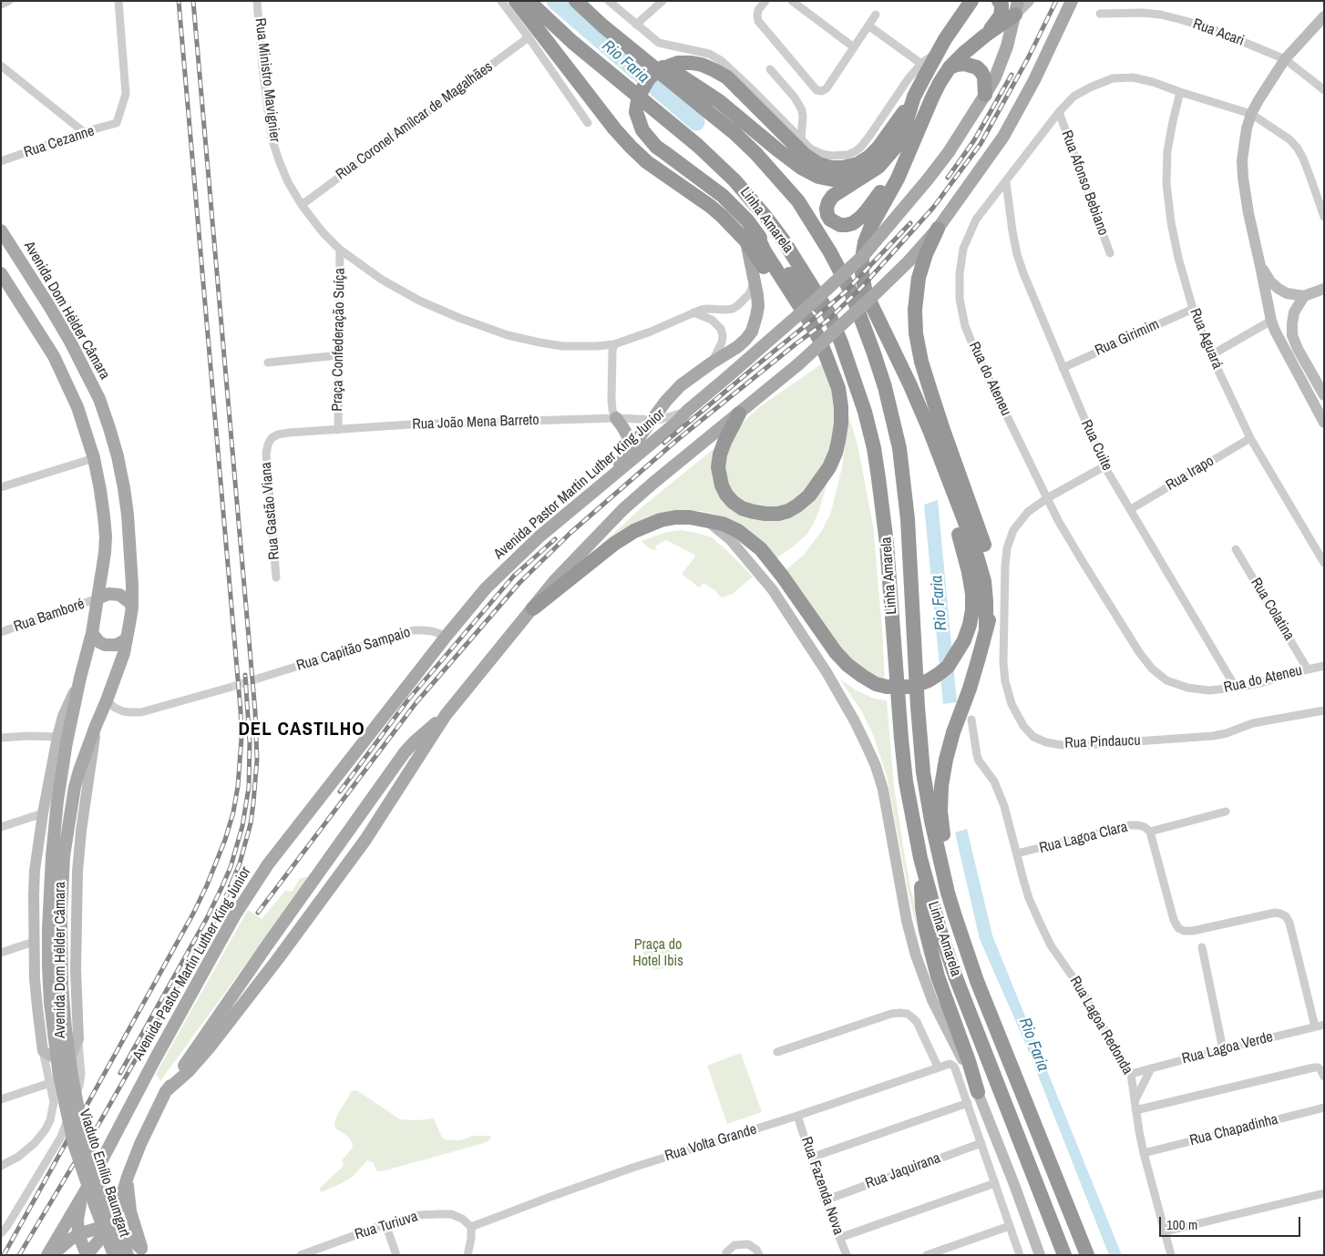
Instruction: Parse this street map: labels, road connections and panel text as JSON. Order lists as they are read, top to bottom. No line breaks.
{"streets":{"highway":["Linha Amarela"],"main road":["Avenida Dom Hélder Câmara","Avenida Pastor Martin Luther King Junior","Viaduto Emílio Baumgart"],"street":["Rua Acari","Rua Ministro Mavignier","Rua Coronel Amílcar de Magalhães","Rua Cezanne","Rua Afonso Bebiano","Rua Girimim","Rua Aguará","Praça Confederação Suíça","Rua do Ateneu","Rua João Mena Barreto","Rua Cuite","Rua Irapo","Rua Gastão Viana","Rua Colatina","Rua Bamboré","Rua Capitão Sampaio","Rua Pindaucu","Rua Lagoa Clara","Rua Lagoa Redonda","Rua Lagoa Verde","Rua Chapadinha","Rua Volta Grande","Rua Jaquirana","Rua Fazenda Nova","Rua Turiuva"]},"crossings":[["Rua Ministro Mavignier","Rua Coronel Amílcar de Magalhães"],["Rua Ministro Mavignier","Praça Confederação Suíça"],["Rua Afonso Bebiano","Rua do Ateneu"],["Avenida Dom Hélder Câmara","Rua Bamboré"],["Avenida Dom Hélder Câmara","Viaduto Emílio Baumgart"],["Rua Girimim","Rua Aguará"],["Rua Girimim","Rua Cuite"],["Rua Aguará","Rua do Ateneu"],["Rua Aguará","Rua Irapo"],["Praça Confederação Suíça","Rua João Mena Barreto"],["Rua do Ateneu","Rua Cuite"],["Rua do Ateneu","Rua Colatina"],["Rua do Ateneu","Rua Pindaucu"],["Rua João Mena Barreto","Avenida Pastor Martin Luther King Junior"],["Rua João Mena Barreto","Rua Gastão Viana"],["Rua Cuite","Rua Irapo"],["Rua Cuite","Rua Pindaucu"],["Avenida Pastor Martin Luther King Junior","Rua Capitão Sampaio"],["Rua Lagoa Clara","Rua Lagoa Redonda"],["Rua Lagoa Clara","Rua Lagoa Verde"],["Rua Lagoa Redonda","Rua Lagoa Verde"],["Rua Lagoa Redonda","Rua Chapadinha"],["Rua Volta Grande","Rua Fazenda Nova"],["Rua Volta Grande","Rua Turiuva"],["Rua Jaquirana","Rua Fazenda Nova"]],"districts":["DEL CASTILHO"],"water":["Rio Faria"],"parks":["Praça do Hotel Ibis"],"scale_bar":"100 m"}
